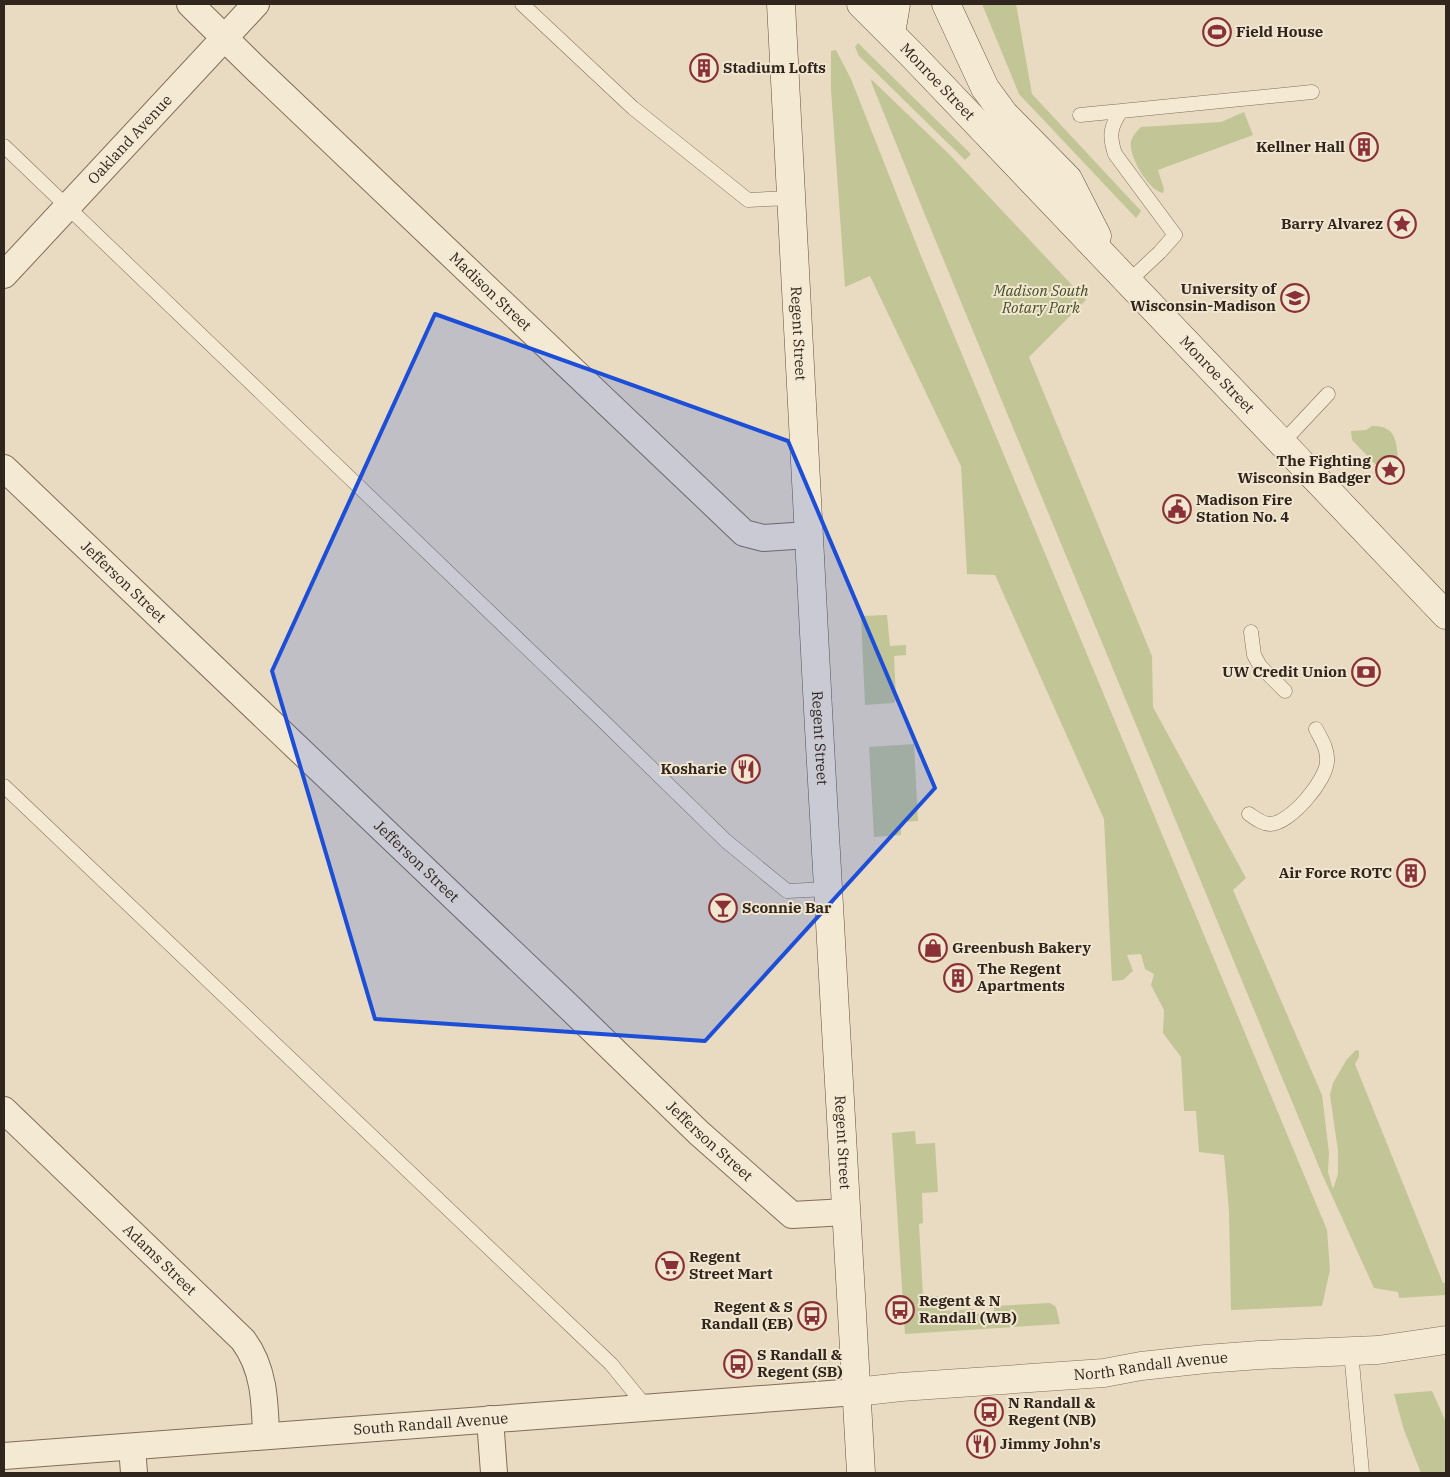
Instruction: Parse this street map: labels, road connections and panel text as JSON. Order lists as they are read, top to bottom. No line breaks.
{"streets":{"main road":["Monroe Street","Regent Street","North Randall Avenue"],"street":["Oakland Avenue","Madison Street","Jefferson Street","Adams Street","South Randall Avenue"]},"crossings":[["Oakland Avenue","Madison Street"],["Madison Street","Regent Street"],["Regent Street","Jefferson Street"],["Regent Street","North Randall Avenue"],["Regent Street","South Randall Avenue"],["Adams Street","South Randall Avenue"],["North Randall Avenue","South Randall Avenue"]],"parks":["Madison South Rotary Park"],"places":{"sports":["Field House"],"building":["Stadium Lofts","Kellner Hall","Air Force ROTC","The Regent Apartments"],"place":["Barry Alvarez","The Fighting Wisconsin Badger"],"school or university":["University of Wisconsin-Madison"],"public building":["Madison Fire Station No. 4"],"bank":["UW Credit Union"],"restaurant":["Kosharie","Jimmy John's"],"bar":["Sconnie Bar"],"shop":["Greenbush Bakery"],"supermarket":["Regent Street Mart"],"bus stop":["Regent & N Randall (WB)","Regent & S Randall (EB)","S Randall & Regent (SB)","N Randall & Regent (NB)"]}}
